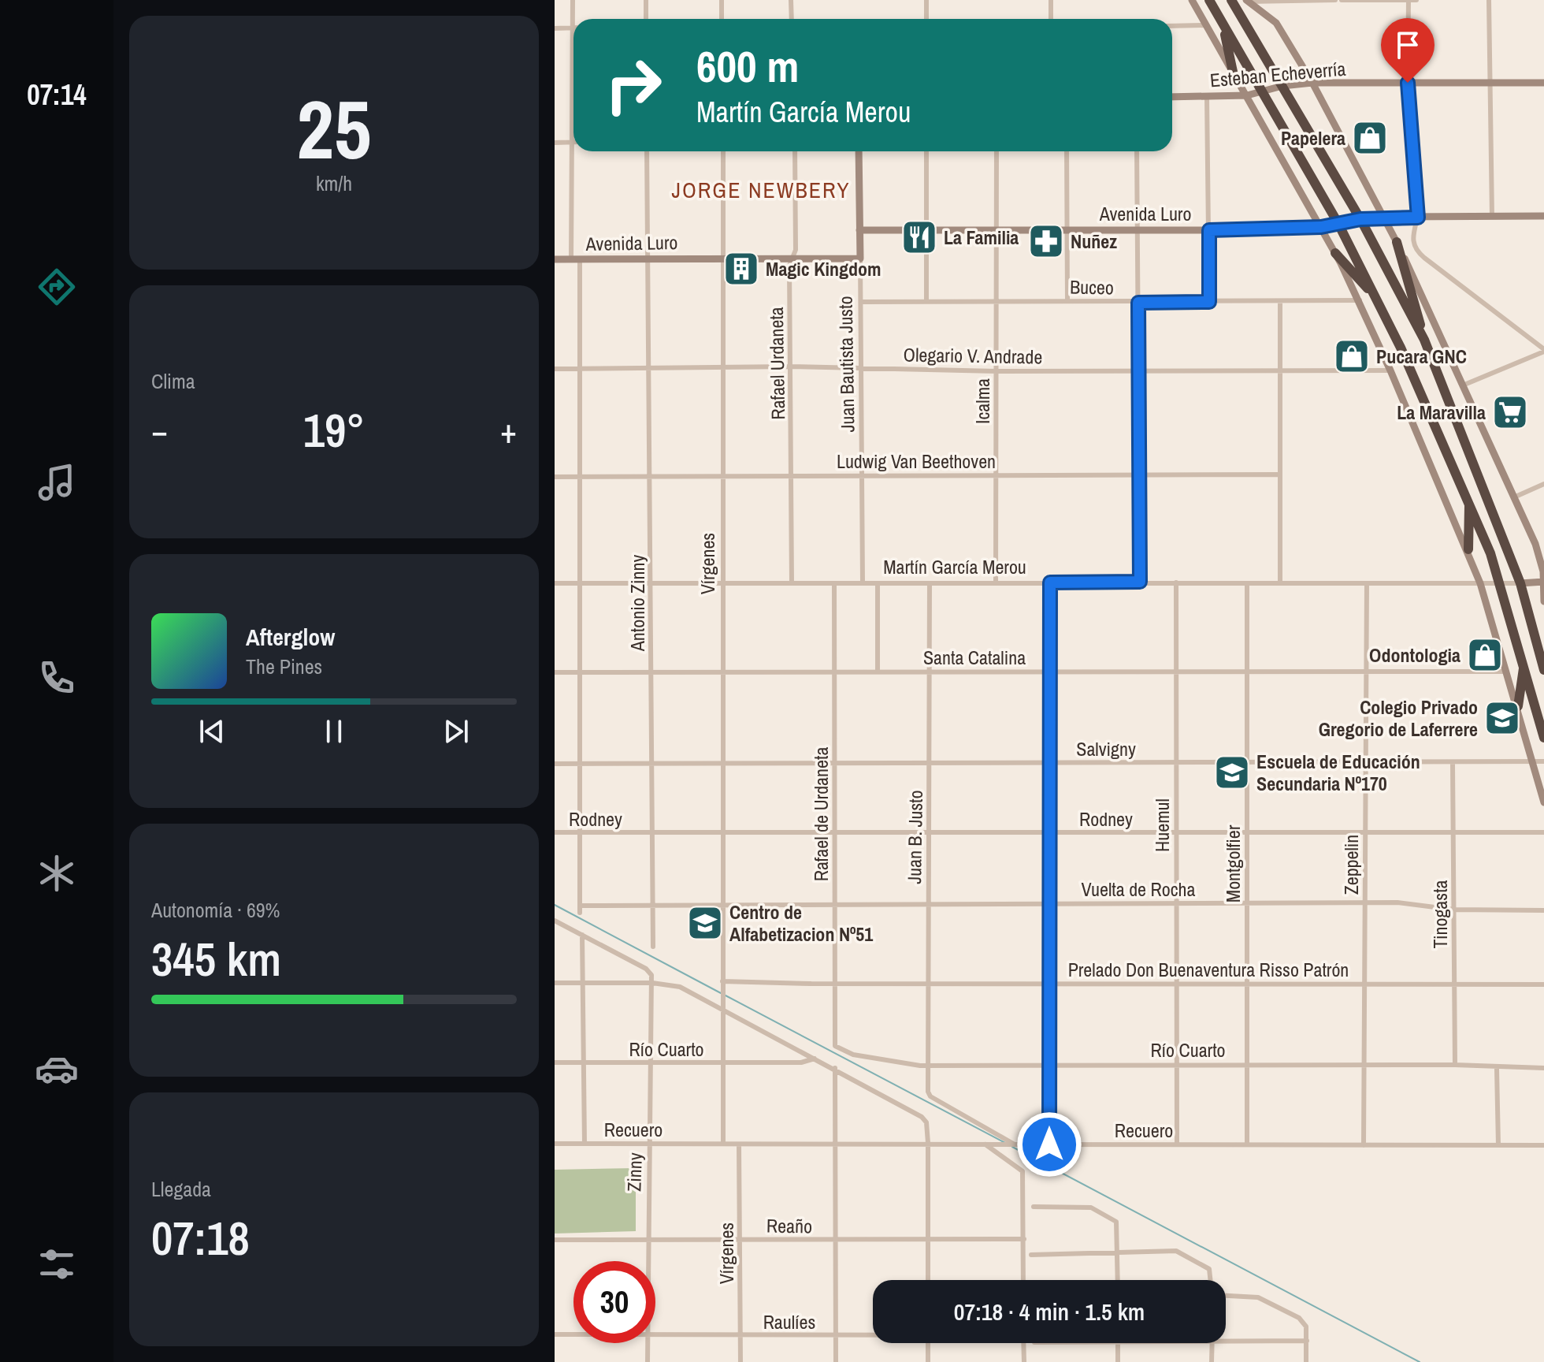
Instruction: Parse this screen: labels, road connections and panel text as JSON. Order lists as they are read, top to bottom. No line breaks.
{"streets":{"street":["Esteban Echeverría","Avenida Luro","Buceo","Olegario V. Andrade","Rafael Urdaneta","Juan Bautista Justo","Icalma","Ludwig Van Beethoven","Vírgenes","Martín García Merou","Antonio Zinny","Santa Catalina","Salvigny","Rafael de Urdaneta","Rodney","Huemul","Juan B. Justo","Montgolfier","Zeppelin","Vuelta de Rocha","Tinogasta","Prelado Don Buenaventura Risso Patrón","Río Cuarto","Recuero","Zinny","Reaño","Raulíes"]},"crossings":[["Avenida Luro","Rafael Urdaneta"],["Avenida Luro","Juan Bautista Justo"],["Avenida Luro","Icalma"],["Avenida Luro","Vírgenes"],["Avenida Luro","Antonio Zinny"],["Buceo","Juan Bautista Justo"],["Buceo","Icalma"],["Olegario V. Andrade","Rafael Urdaneta"],["Olegario V. Andrade","Juan Bautista Justo"],["Olegario V. Andrade","Icalma"],["Olegario V. Andrade","Vírgenes"],["Olegario V. Andrade","Antonio Zinny"],["Rafael Urdaneta","Ludwig Van Beethoven"],["Rafael Urdaneta","Martín García Merou"],["Juan Bautista Justo","Ludwig Van Beethoven"],["Juan Bautista Justo","Martín García Merou"],["Icalma","Ludwig Van Beethoven"],["Icalma","Martín García Merou"],["Ludwig Van Beethoven","Vírgenes"],["Ludwig Van Beethoven","Antonio Zinny"],["Vírgenes","Martín García Merou"],["Vírgenes","Santa Catalina"],["Vírgenes","Salvigny"],["Vírgenes","Rodney"],["Vírgenes","Vuelta de Rocha"],["Vírgenes","Prelado Don Buenaventura Risso Patrón"],["Vírgenes","Recuero"],["Vírgenes","Reaño"],["Vírgenes","Raulíes"],["Martín García Merou","Antonio Zinny"],["Martín García Merou","Rafael de Urdaneta"],["Martín García Merou","Huemul"],["Martín García Merou","Juan B. Justo"],["Martín García Merou","Montgolfier"],["Martín García Merou","Zeppelin"],["Antonio Zinny","Santa Catalina"],["Antonio Zinny","Salvigny"],["Antonio Zinny","Rodney"],["Antonio Zinny","Vuelta de Rocha"],["Santa Catalina","Rafael de Urdaneta"],["Santa Catalina","Huemul"],["Santa Catalina","Juan B. Justo"],["Santa Catalina","Montgolfier"],["Santa Catalina","Zeppelin"],["Salvigny","Rafael de Urdaneta"],["Salvigny","Huemul"],["Salvigny","Juan B. Justo"],["Salvigny","Montgolfier"],["Salvigny","Zeppelin"],["Salvigny","Tinogasta"],["Rafael de Urdaneta","Rodney"],["Rafael de Urdaneta","Vuelta de Rocha"],["Rafael de Urdaneta","Prelado Don Buenaventura Risso Patrón"],["Rafael de Urdaneta","Río Cuarto"],["Rodney","Huemul"],["Rodney","Juan B. Justo"],["Rodney","Montgolfier"],["Rodney","Zeppelin"],["Rodney","Tinogasta"],["Huemul","Vuelta de Rocha"],["Huemul","Prelado Don Buenaventura Risso Patrón"],["Huemul","Río Cuarto"],["Huemul","Recuero"],["Juan B. Justo","Vuelta de Rocha"],["Juan B. Justo","Prelado Don Buenaventura Risso Patrón"],["Juan B. Justo","Río Cuarto"],["Juan B. Justo","Recuero"],["Montgolfier","Vuelta de Rocha"],["Montgolfier","Prelado Don Buenaventura Risso Patrón"],["Montgolfier","Río Cuarto"],["Montgolfier","Recuero"],["Zeppelin","Vuelta de Rocha"],["Zeppelin","Prelado Don Buenaventura Risso Patrón"],["Zeppelin","Río Cuarto"],["Zeppelin","Recuero"],["Vuelta de Rocha","Tinogasta"],["Tinogasta","Prelado Don Buenaventura Risso Patrón"],["Tinogasta","Río Cuarto"],["Río Cuarto","Zinny"],["Recuero","Zinny"],["Zinny","Reaño"]],"districts":["JORGE NEWBERY"],"places":{"shop":["Papelera","Pucara GNC","Odontologia"],"restaurant":["La Familia"],"pharmacy":["Nuñez"],"building":["Magic Kingdom"],"supermarket":["La Maravilla"],"school or university":["Colegio Privado Gregorio de Laferrere","Escuela de Educación Secundaria Nº170","Centro de Alfabetizacion Nº51"]},"page":{"tabs":"07:14","tile":[["25","km/h"],"Clima",["Autonomía · 69%","345 km"],["Llegada","07:18"]],"turn":["600 m","Martín García Merou"],"heat":["−","19°","+"],"song":["Afterglow","The Pines"],"limit":"30","trip":"07:18 · 4 min · 1.5 km"}}
